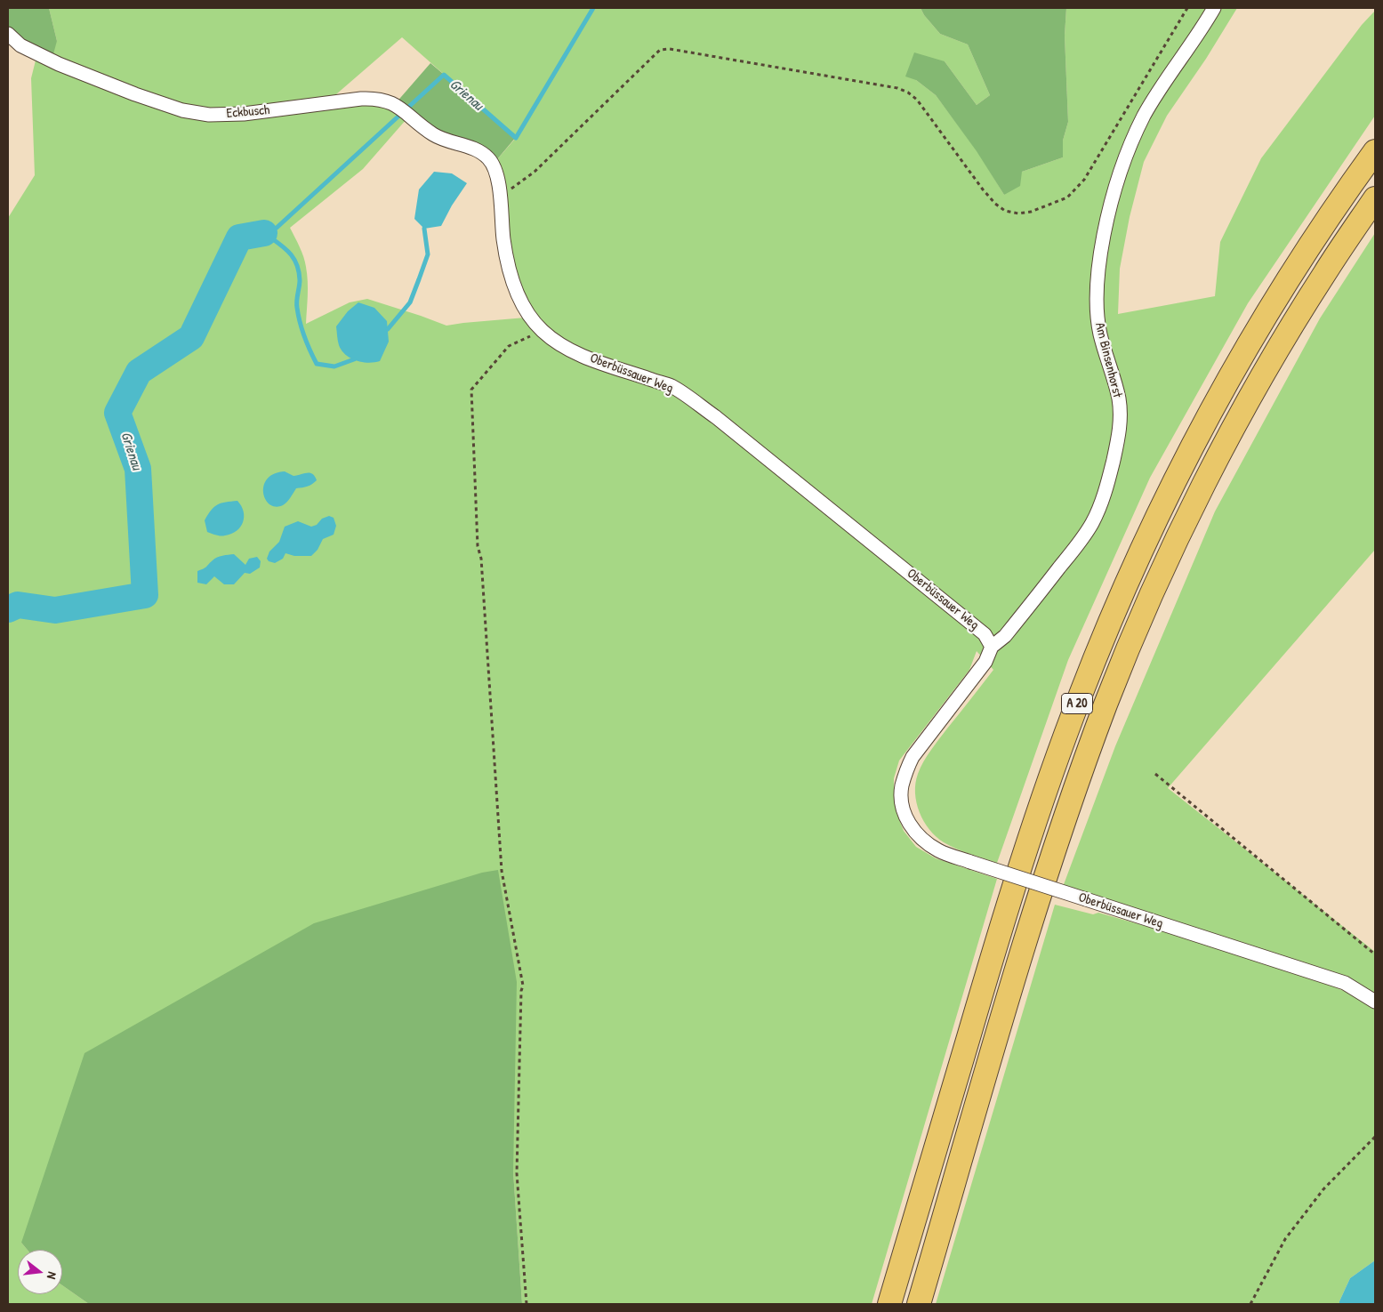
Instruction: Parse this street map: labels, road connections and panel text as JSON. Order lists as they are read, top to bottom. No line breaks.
{"streets":{"highway":["A 20"],"street":["Eckbusch","Am Binsenhorst","Oberbüssauer Weg"]},"crossings":[["Eckbusch","Oberbüssauer Weg"],["Am Binsenhorst","Oberbüssauer Weg"]],"water":["Grienau"],"north":"right"}
